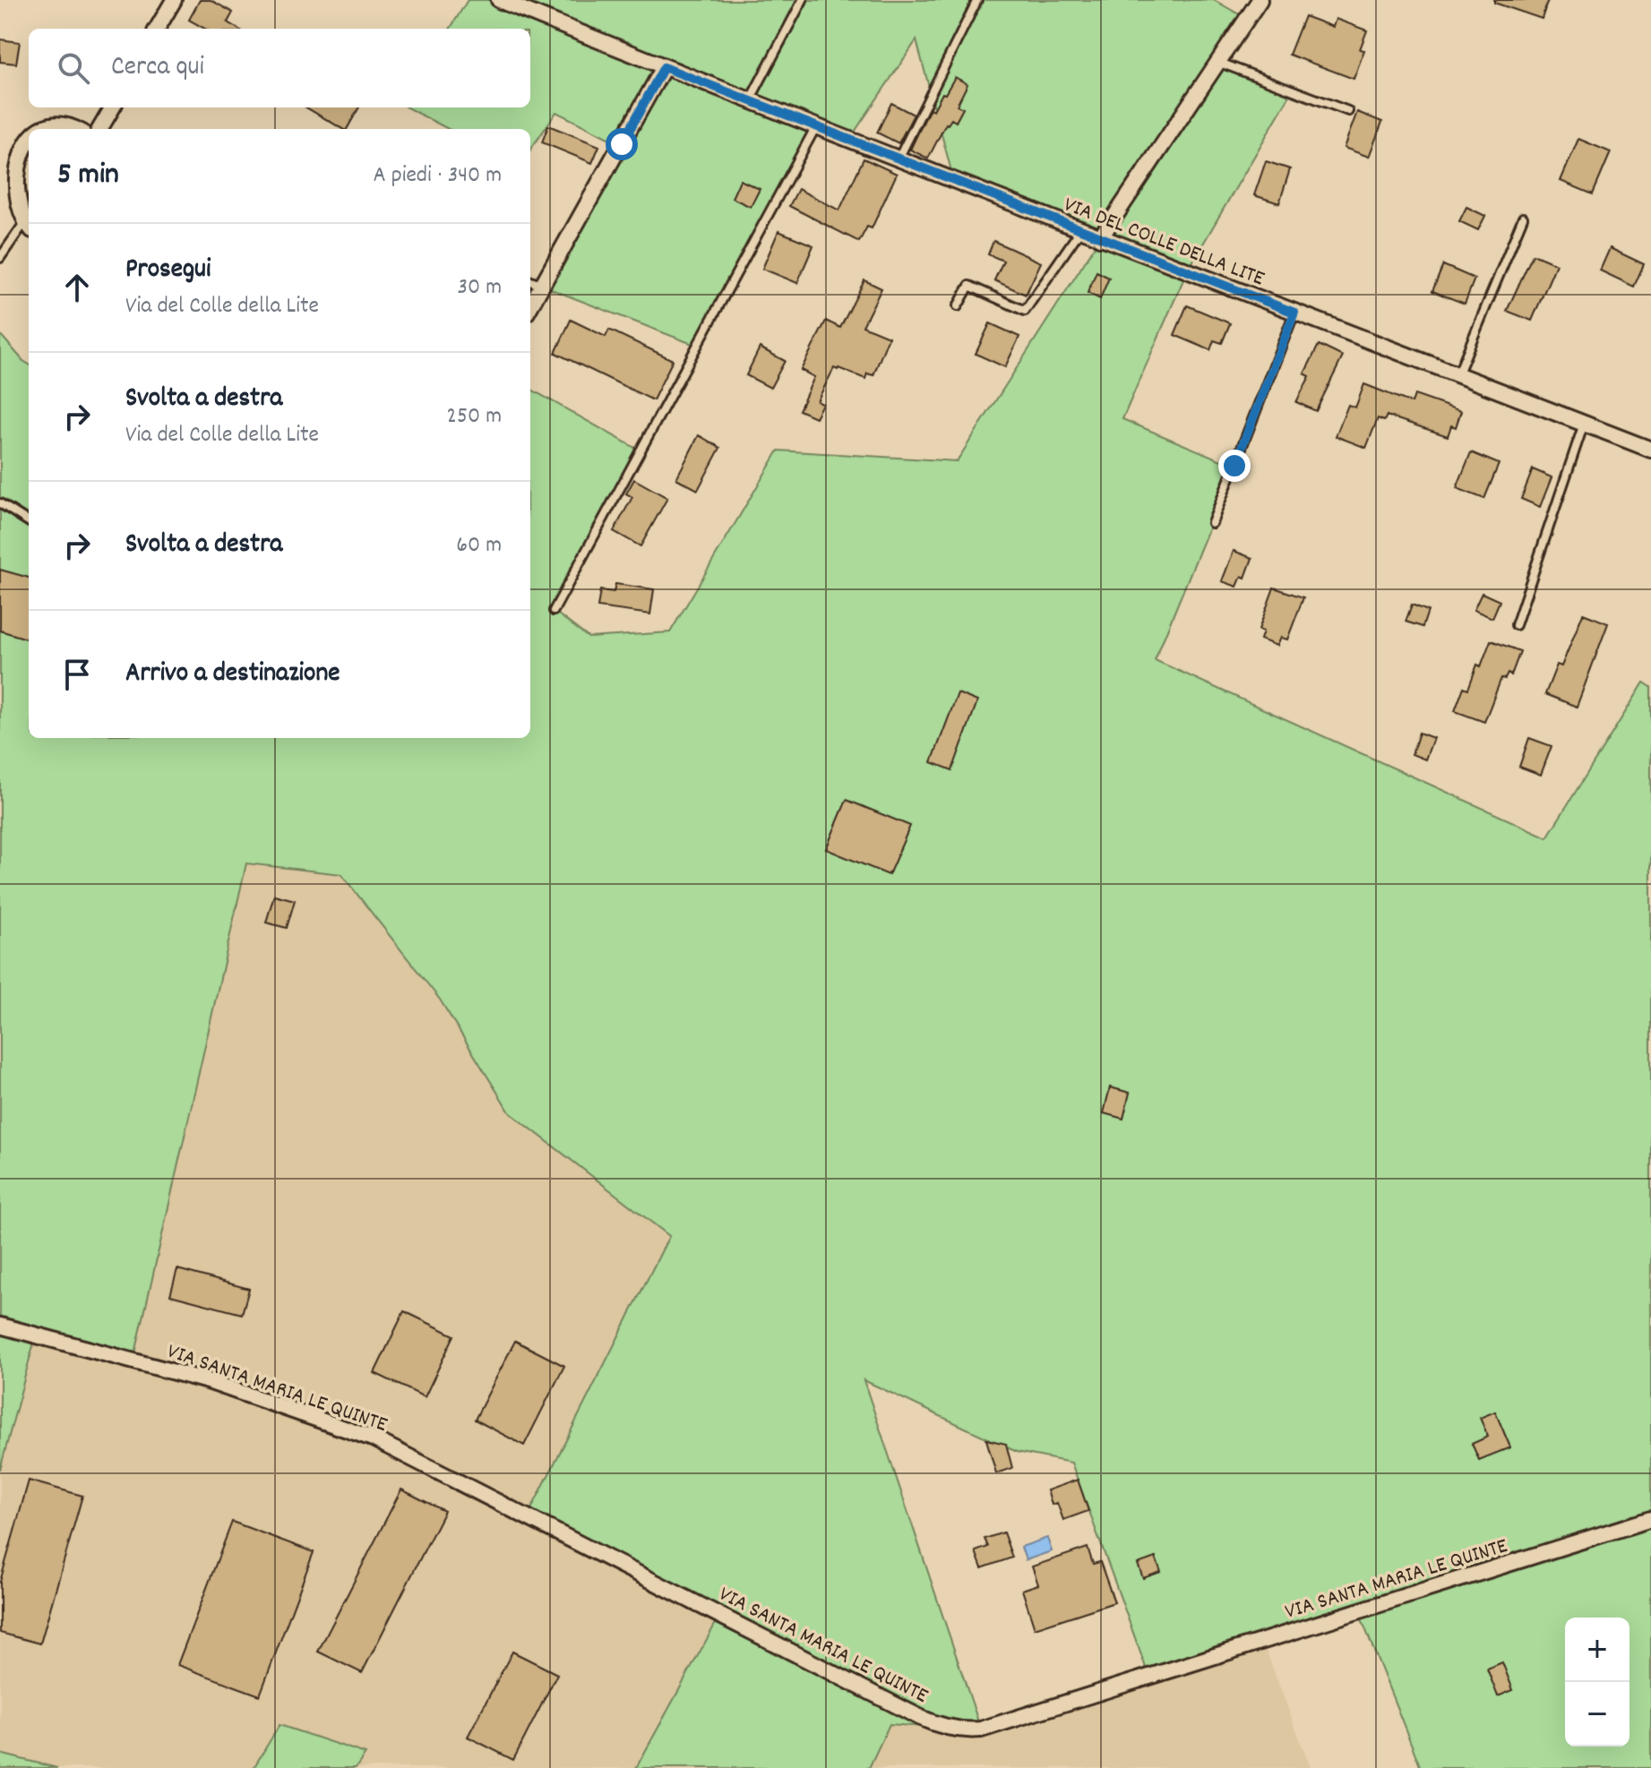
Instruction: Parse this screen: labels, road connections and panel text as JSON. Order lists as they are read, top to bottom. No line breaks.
{"streets":{"street":["VIA DEL COLLE DELLA LITE","VIA SANTA MARIA LE QUINTE"]},"page":{"search":"Cerca qui","heading":["5 min","A piedi · 340 m"],"list":[["Prosegui","Via del Colle della Lite","30 m"],["Svolta a destra","Via del Colle della Lite","250 m"],["Svolta a destra","60 m"],"Arrivo a destinazione"],"map_buttons":["+","−"]}}
